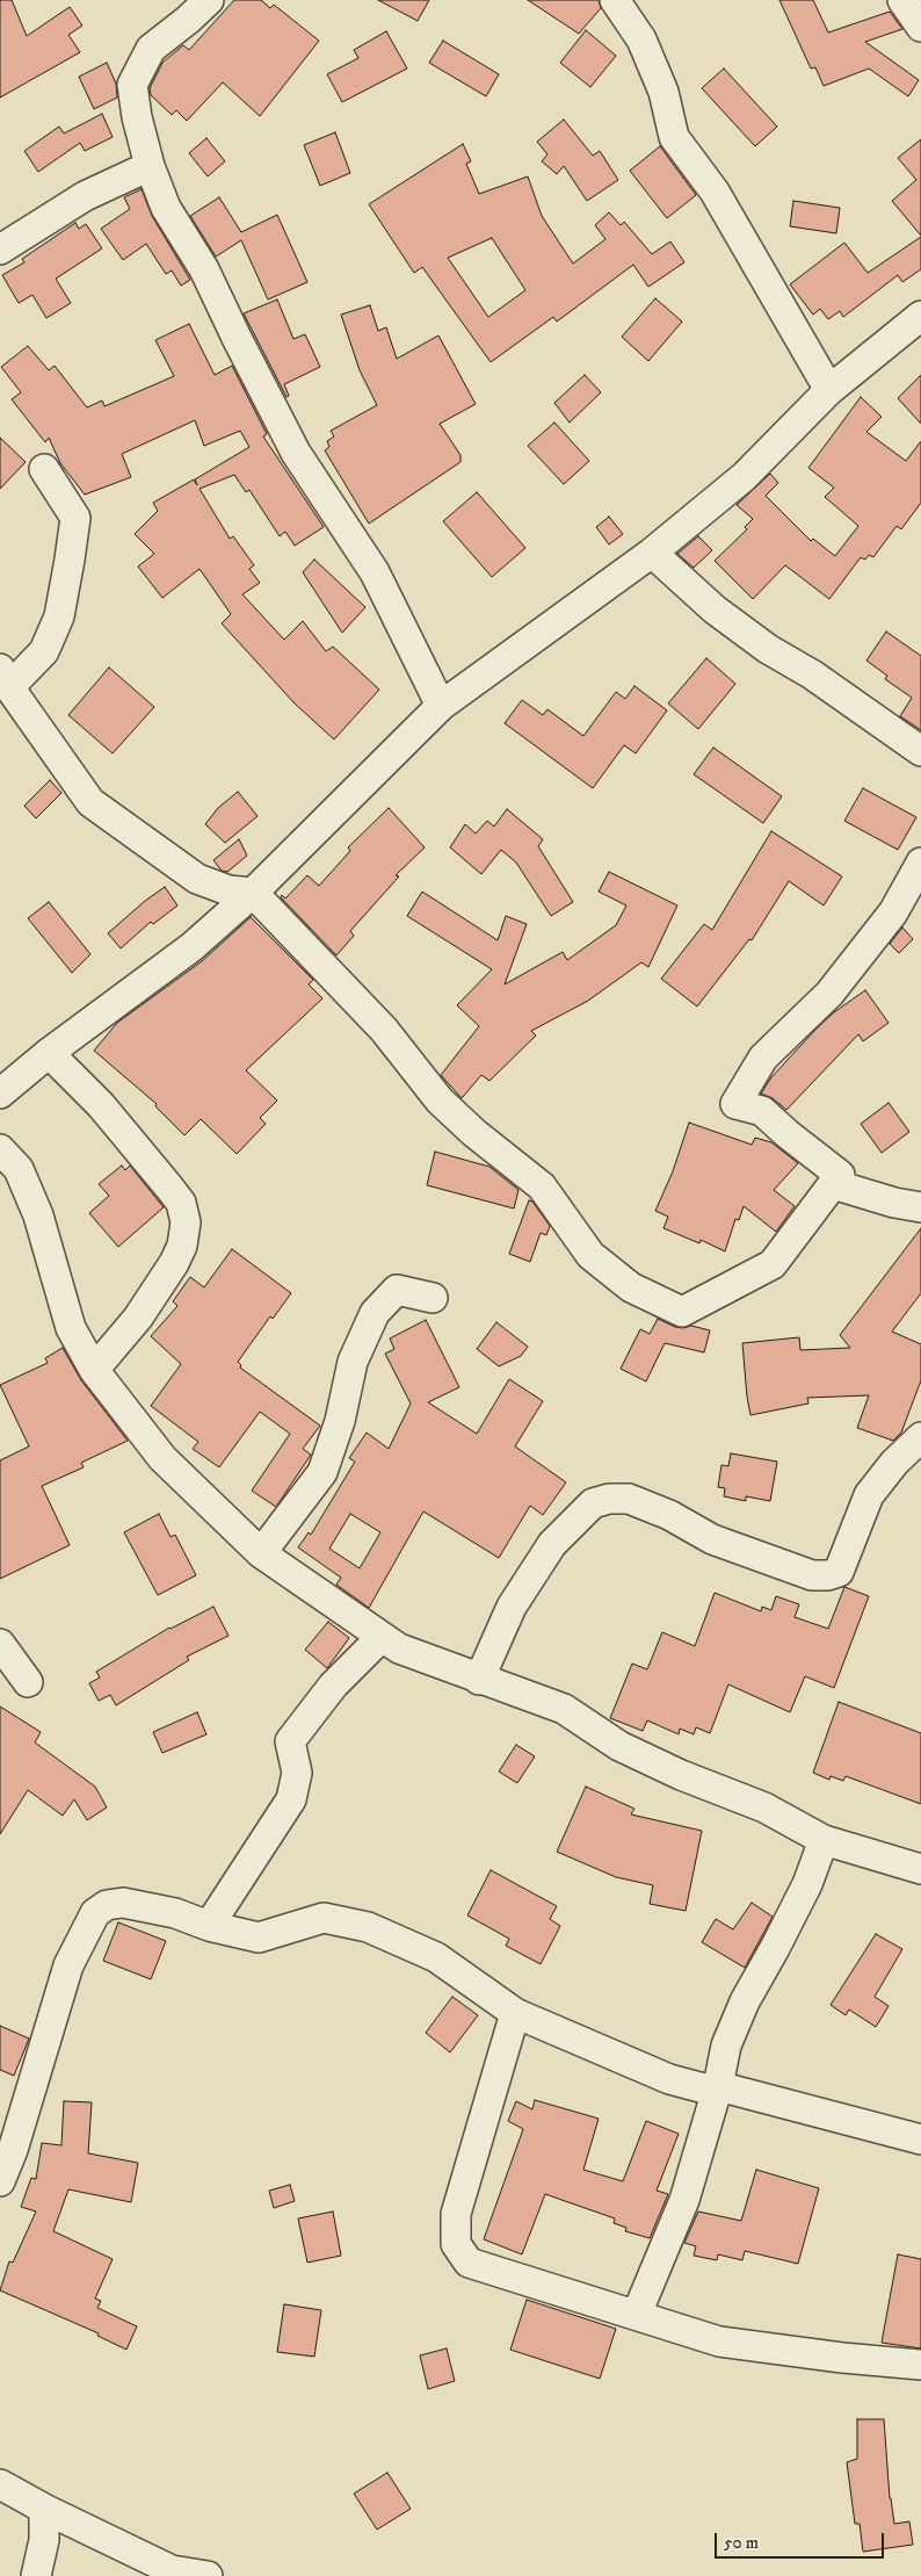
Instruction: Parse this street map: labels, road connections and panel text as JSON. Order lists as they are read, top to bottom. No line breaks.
{"scale_bar":"50 m"}
